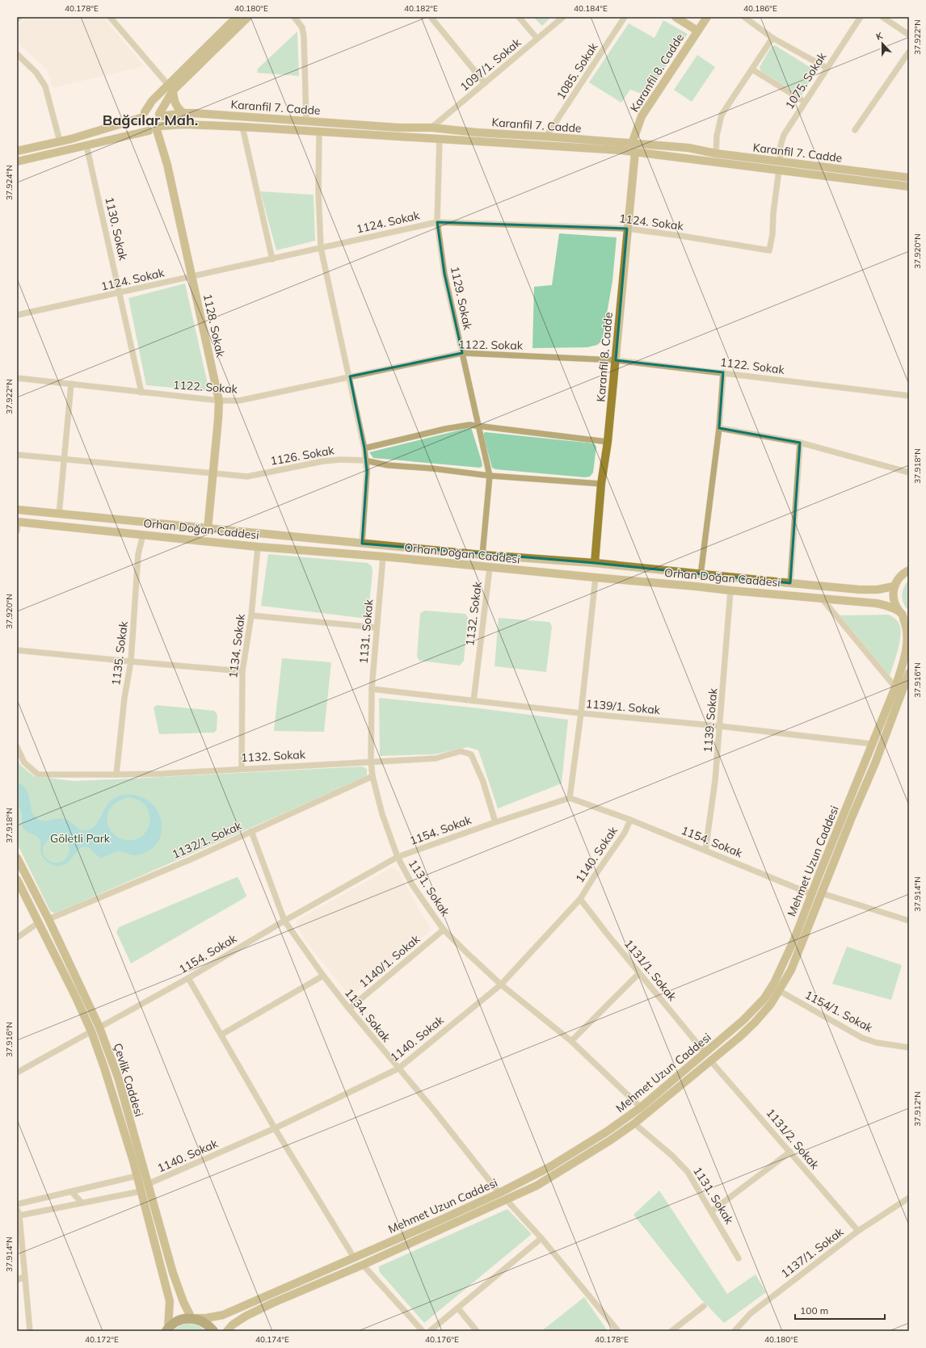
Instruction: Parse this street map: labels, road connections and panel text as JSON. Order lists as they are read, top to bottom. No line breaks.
{"streets":{"main road":["Karanfil 8. Cadde","Karanfil 7. Cadde","1128. Sokak","Orhan Doğan Caddesi","Mehmet Uzun Caddesi","Çevlik Caddesi"],"street":["1097/1. Sokak","1085. Sokak","1075. Sokak","1124. Sokak","1130. Sokak","1129. Sokak","1122. Sokak","1126. Sokak","1132. Sokak","1131. Sokak","1134. Sokak","1135. Sokak","1139/1. Sokak","1139. Sokak","1154. Sokak","1132/1. Sokak","1140. Sokak","1140/1. Sokak","1131/1. Sokak","1154/1. Sokak","1131/2. Sokak","1137/1. Sokak"]},"crossings":[["1097/1. Sokak","Karanfil 7. Cadde"],["1085. Sokak","Karanfil 7. Cadde"],["Karanfil 8. Cadde","Karanfil 7. Cadde"],["Karanfil 8. Cadde","1124. Sokak"],["Karanfil 8. Cadde","1122. Sokak"],["Karanfil 8. Cadde","1126. Sokak"],["1075. Sokak","Karanfil 7. Cadde"],["Karanfil 7. Cadde","1124. Sokak"],["Karanfil 7. Cadde","1130. Sokak"],["Karanfil 7. Cadde","1129. Sokak"],["Karanfil 7. Cadde","1128. Sokak"],["1124. Sokak","1130. Sokak"],["1124. Sokak","1129. Sokak"],["1124. Sokak","1128. Sokak"],["1130. Sokak","1122. Sokak"],["1129. Sokak","1122. Sokak"],["1129. Sokak","1126. Sokak"],["1128. Sokak","1122. Sokak"],["1128. Sokak","1126. Sokak"],["Orhan Doğan Caddesi","1132. Sokak"],["Orhan Doğan Caddesi","1131. Sokak"],["Orhan Doğan Caddesi","1134. Sokak"],["Orhan Doğan Caddesi","1135. Sokak"],["Orhan Doğan Caddesi","1139. Sokak"],["Orhan Doğan Caddesi","Mehmet Uzun Caddesi"],["1132. Sokak","1131. Sokak"],["1132. Sokak","1134. Sokak"],["1132. Sokak","1135. Sokak"],["1132. Sokak","1139/1. Sokak"],["1132. Sokak","1154. Sokak"],["1131. Sokak","1139/1. Sokak"],["1131. Sokak","1154. Sokak"],["1131. Sokak","1132/1. Sokak"],["1131. Sokak","1140. Sokak"],["1131. Sokak","Mehmet Uzun Caddesi"],["1131. Sokak","1140/1. Sokak"],["1134. Sokak","1154. Sokak"],["1134. Sokak","1132/1. Sokak"],["1134. Sokak","1140. Sokak"],["1134. Sokak","Mehmet Uzun Caddesi"],["1134. Sokak","1140/1. Sokak"],["1139/1. Sokak","1139. Sokak"],["1139/1. Sokak","Mehmet Uzun Caddesi"],["1139. Sokak","1154. Sokak"],["1154. Sokak","1140. Sokak"],["1154. Sokak","Mehmet Uzun Caddesi"],["1154. Sokak","Çevlik Caddesi"],["1132/1. Sokak","Çevlik Caddesi"],["1140. Sokak","1131/1. Sokak"],["1140. Sokak","Çevlik Caddesi"],["Mehmet Uzun Caddesi","1131/1. Sokak"],["Mehmet Uzun Caddesi","Çevlik Caddesi"],["1131/2. Sokak","1137/1. Sokak"]],"districts":["Bağcılar Mah."],"parks":["Göletli Park"],"scale_bar":"100 m","north":"top","coordinates":["40.178°E","40.180°E","40.182°E","40.184°E","40.186°E","37.922°N","37.924°N","37.920°N","37.918°N","37.916°N","37.914°N","37.912°N","40.172°E","40.174°E","40.176°E"]}
